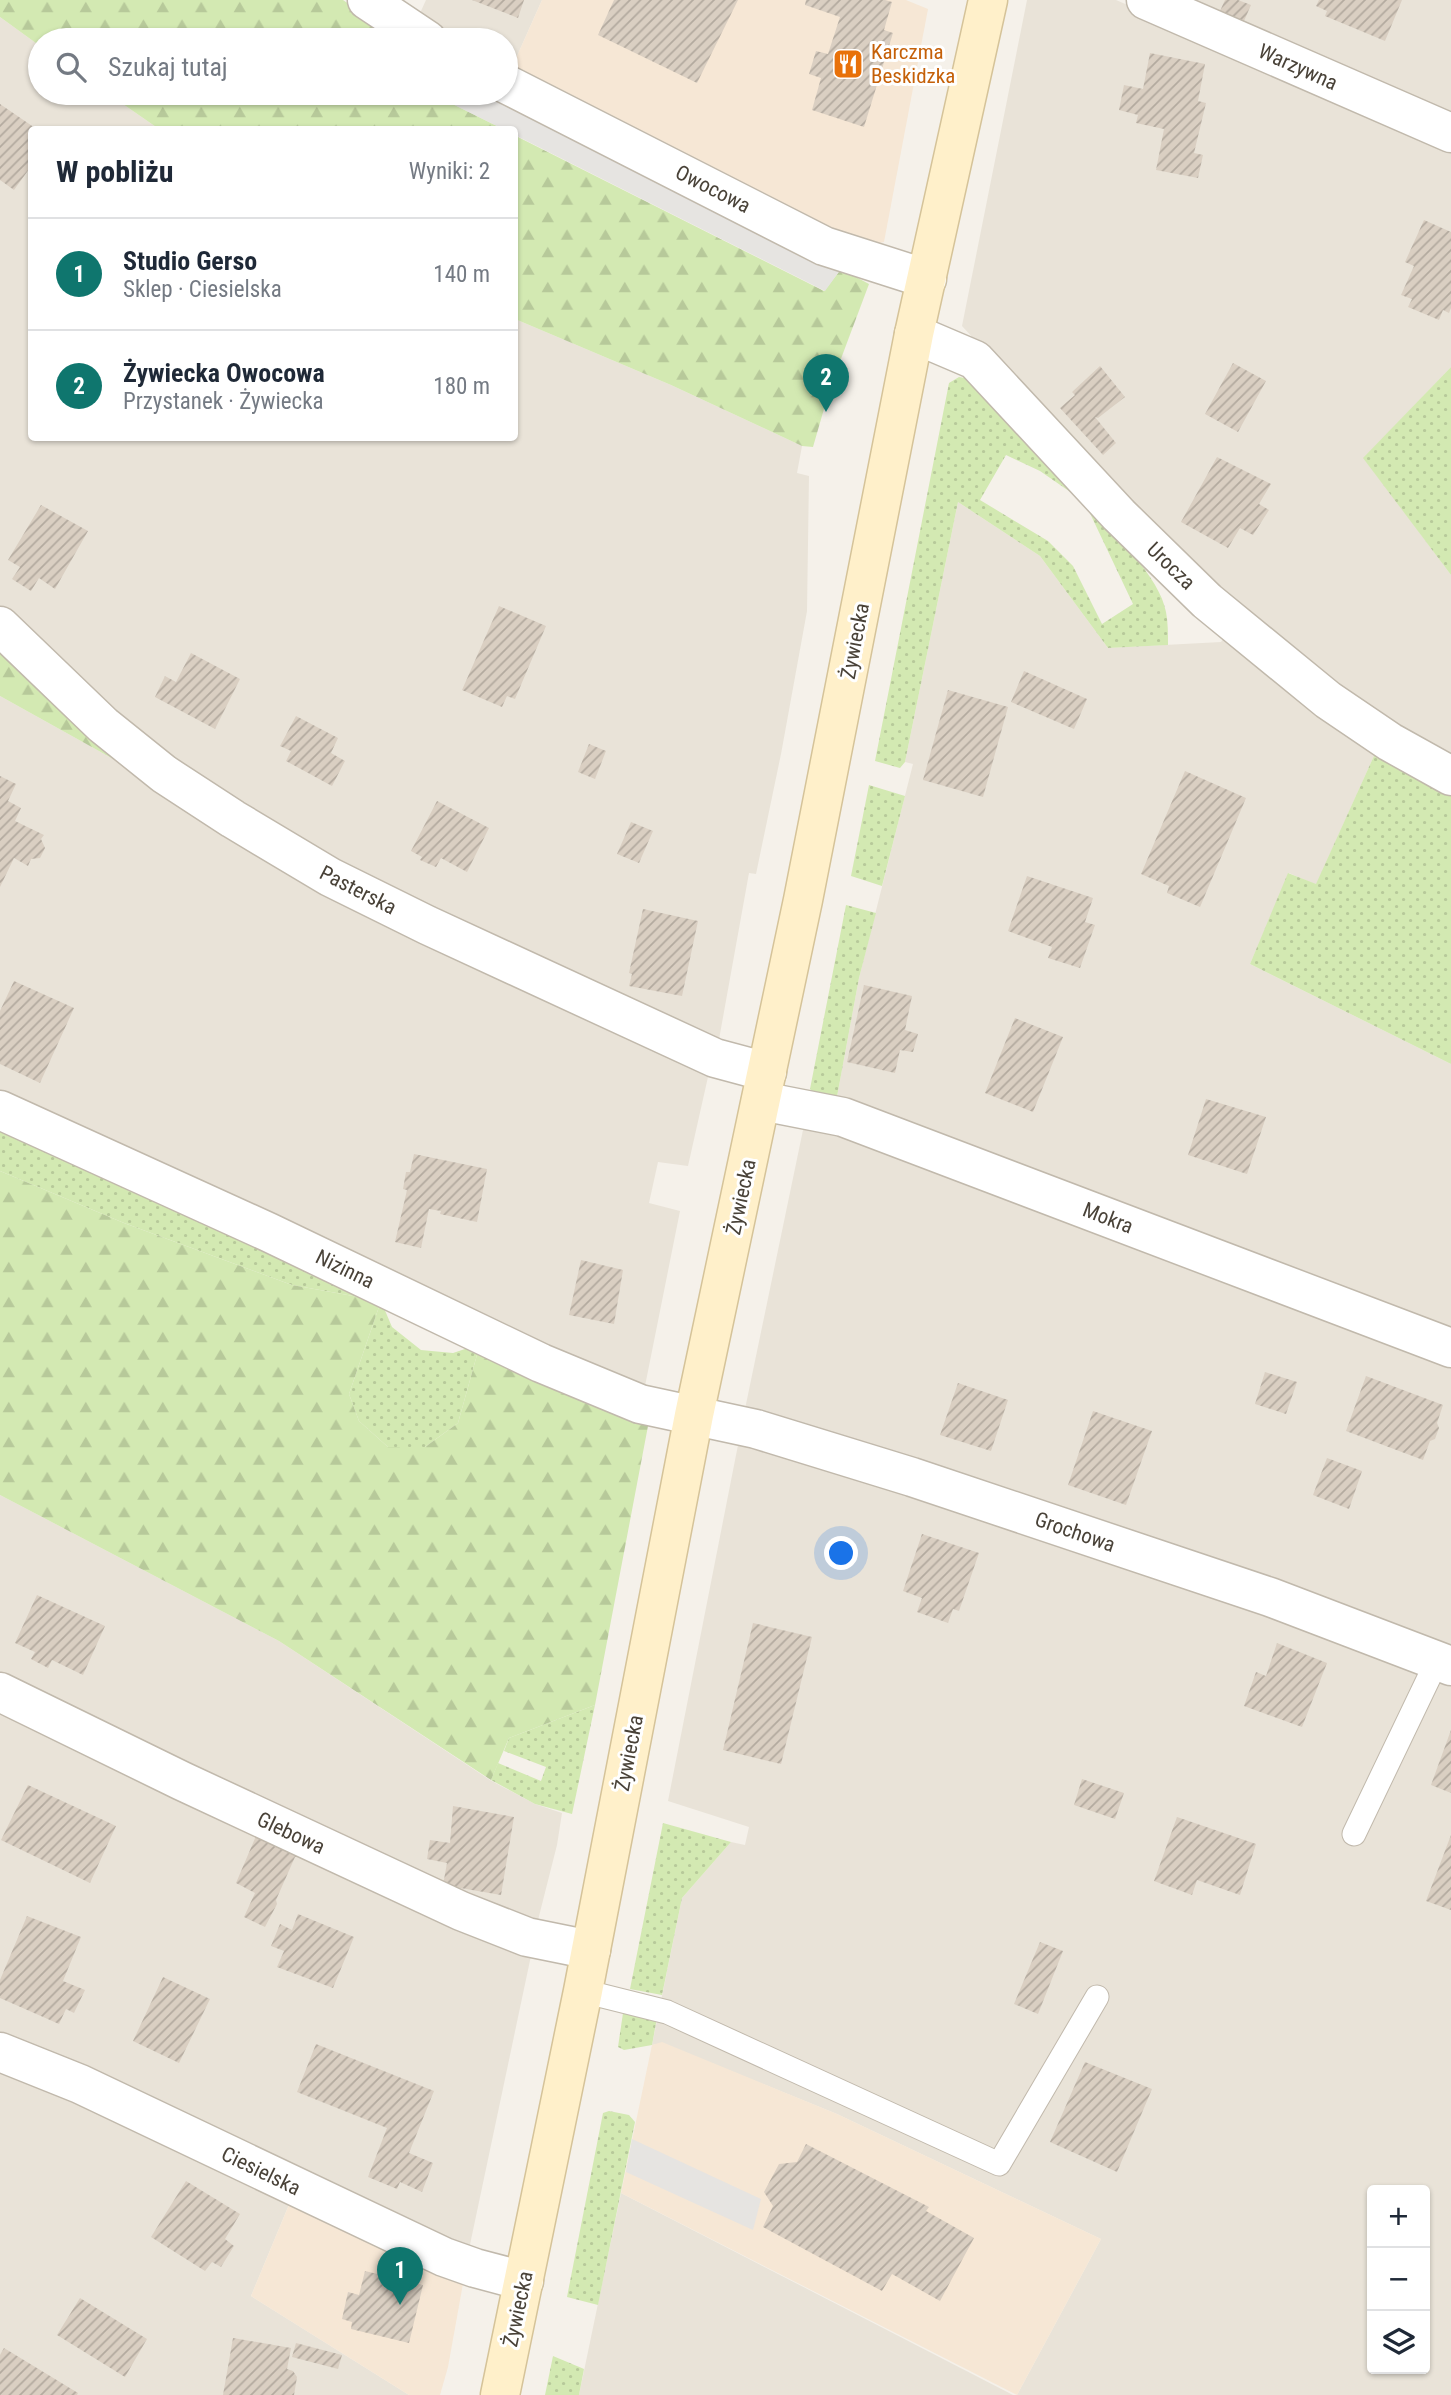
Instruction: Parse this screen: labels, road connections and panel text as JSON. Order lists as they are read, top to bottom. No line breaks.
{"streets":{"main road":["Żywiecka"],"street":["Warzywna","Owocowa","Urocza","Pasterska","Mokra","Nizinna","Grochowa","Glebowa","Ciesielska"]},"crossings":[["Owocowa","Żywiecka"],["Urocza","Żywiecka"],["Żywiecka","Pasterska"],["Żywiecka","Mokra"],["Żywiecka","Nizinna"],["Żywiecka","Grochowa"],["Żywiecka","Glebowa"],["Żywiecka","Ciesielska"],["Pasterska","Mokra"],["Nizinna","Grochowa"]],"places":{"restaurant":["Karczma Beskidzka"]},"page":{"search":"Szukaj tutaj","heading":["W pobliżu","Wyniki: 2"],"list":[{"mark":"1","name":"Studio Gerso","note":"Sklep · Ciesielska","value":"140 m"},{"mark":"2","name":"Żywiecka Owocowa","note":"Przystanek · Żywiecka","value":"180 m"}],"pins":["2","1"],"map_buttons":["+","−"]}}
